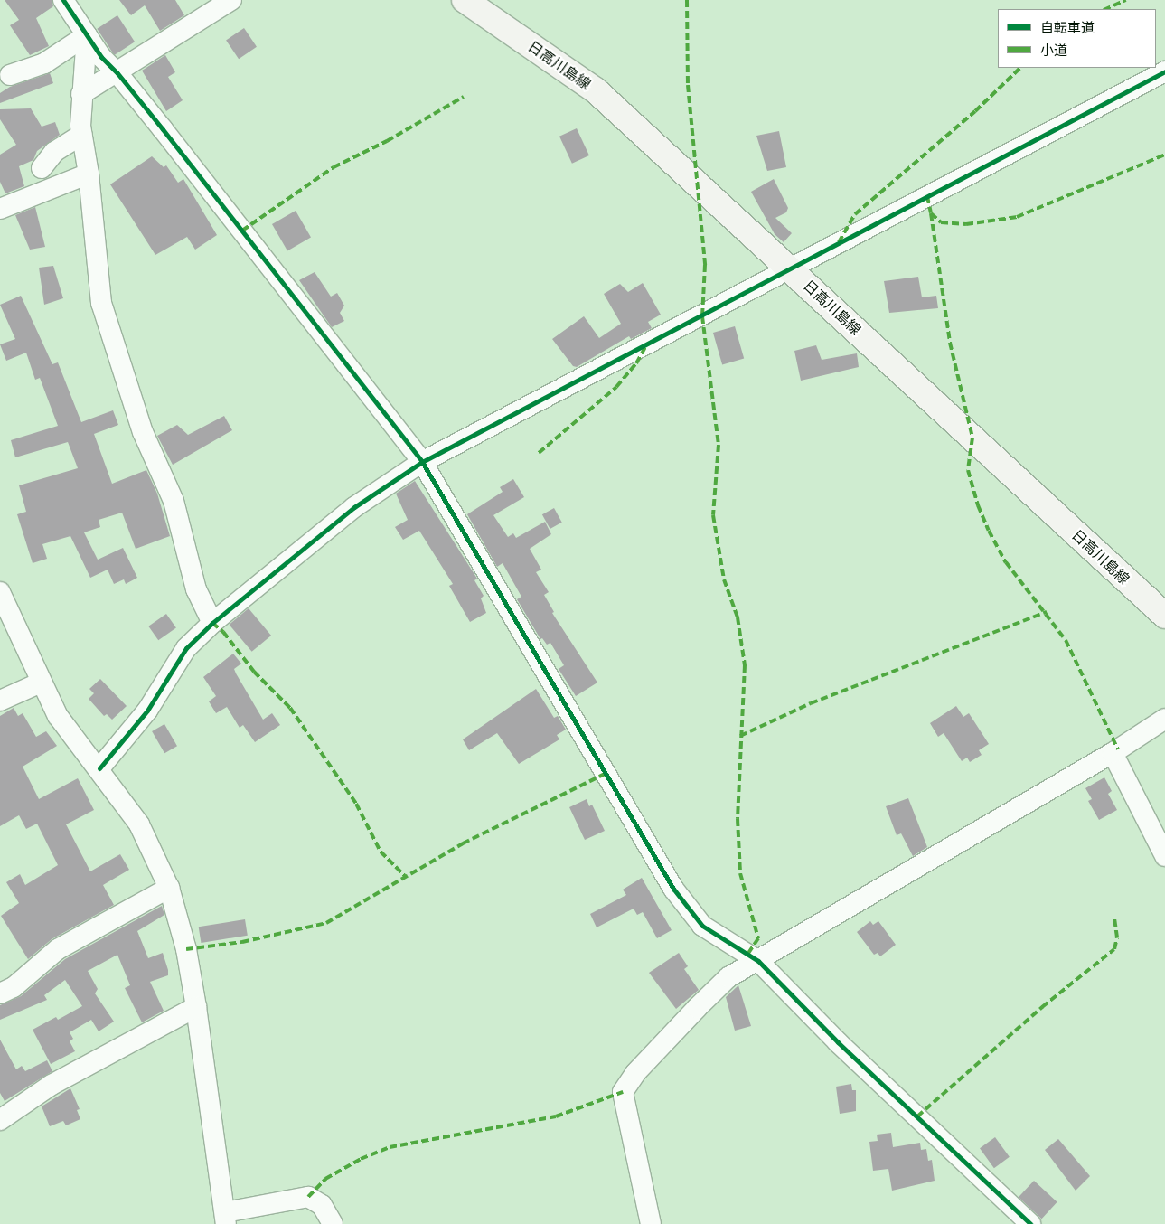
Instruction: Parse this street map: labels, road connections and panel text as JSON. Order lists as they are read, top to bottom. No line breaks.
{"streets":{"main road":["日高川島線"]},"legend":["自転車道","小道"]}
